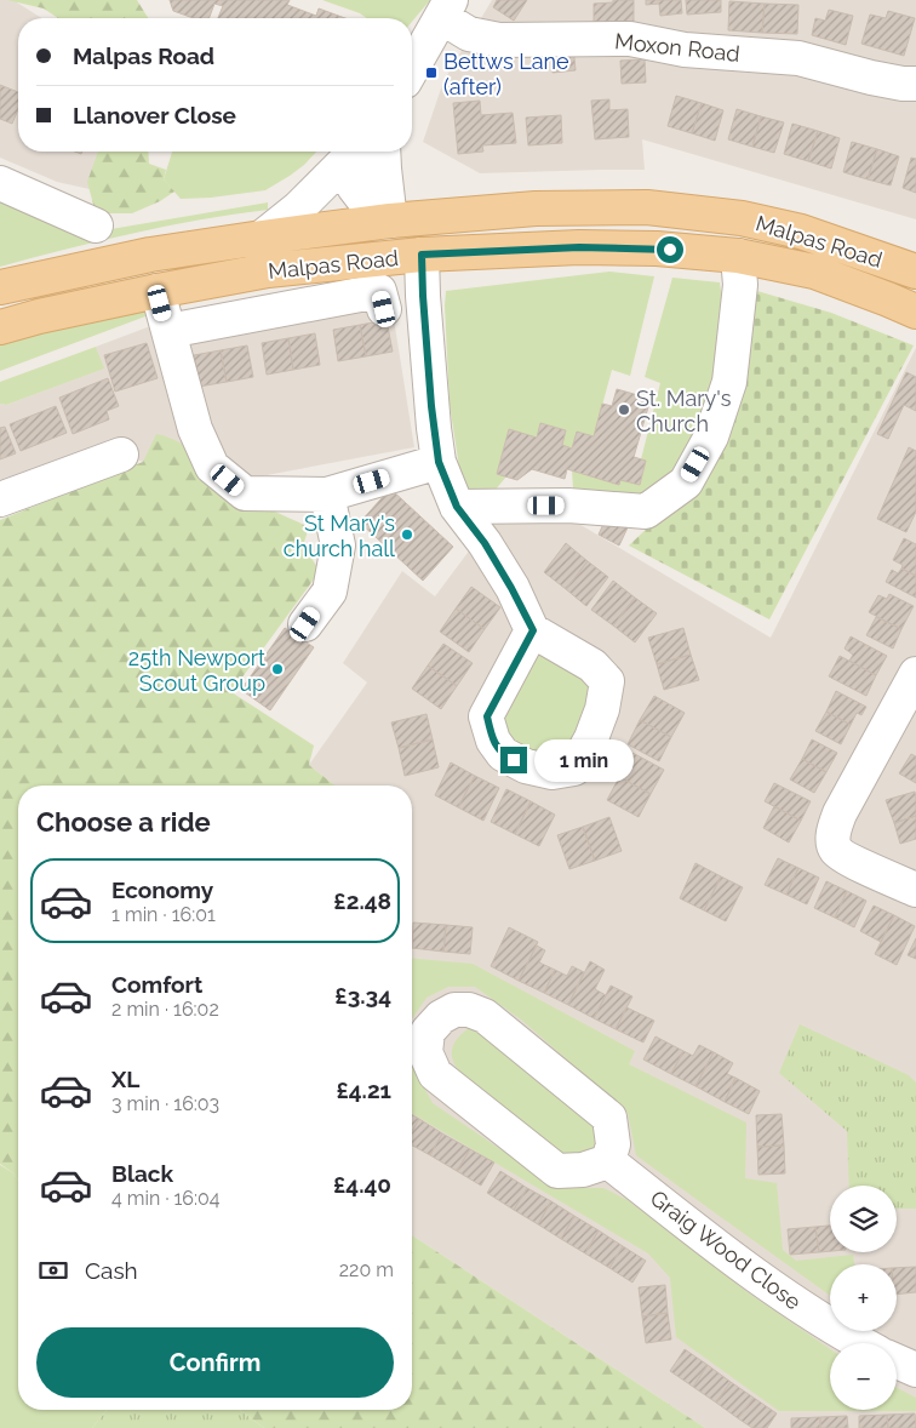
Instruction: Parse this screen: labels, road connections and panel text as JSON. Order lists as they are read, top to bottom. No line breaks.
{"streets":{"main road":["Malpas Road"],"street":["Moxon Road","Graig Wood Close"]},"places":{"transit":["Bettws Lane (after)"],"other":["St. Mary's Church","St Mary's church hall","25th Newport Scout Group"]},"page":{"banner":["Malpas Road","Llanover Close"],"bubble":"1 min","heading":"Choose a ride","list":[{"name":"Economy","note":"1 min · 16:01","value":"£2.48"},{"name":"Comfort","note":"2 min · 16:02","value":"£3.34"},{"name":"XL","note":"3 min · 16:03","value":"£4.21"},{"name":"Black","note":"4 min · 16:04","value":"£4.40"}],"map_buttons":["+","−"],"pay":["Cash","220 m"],"buttons":"Confirm"}}
